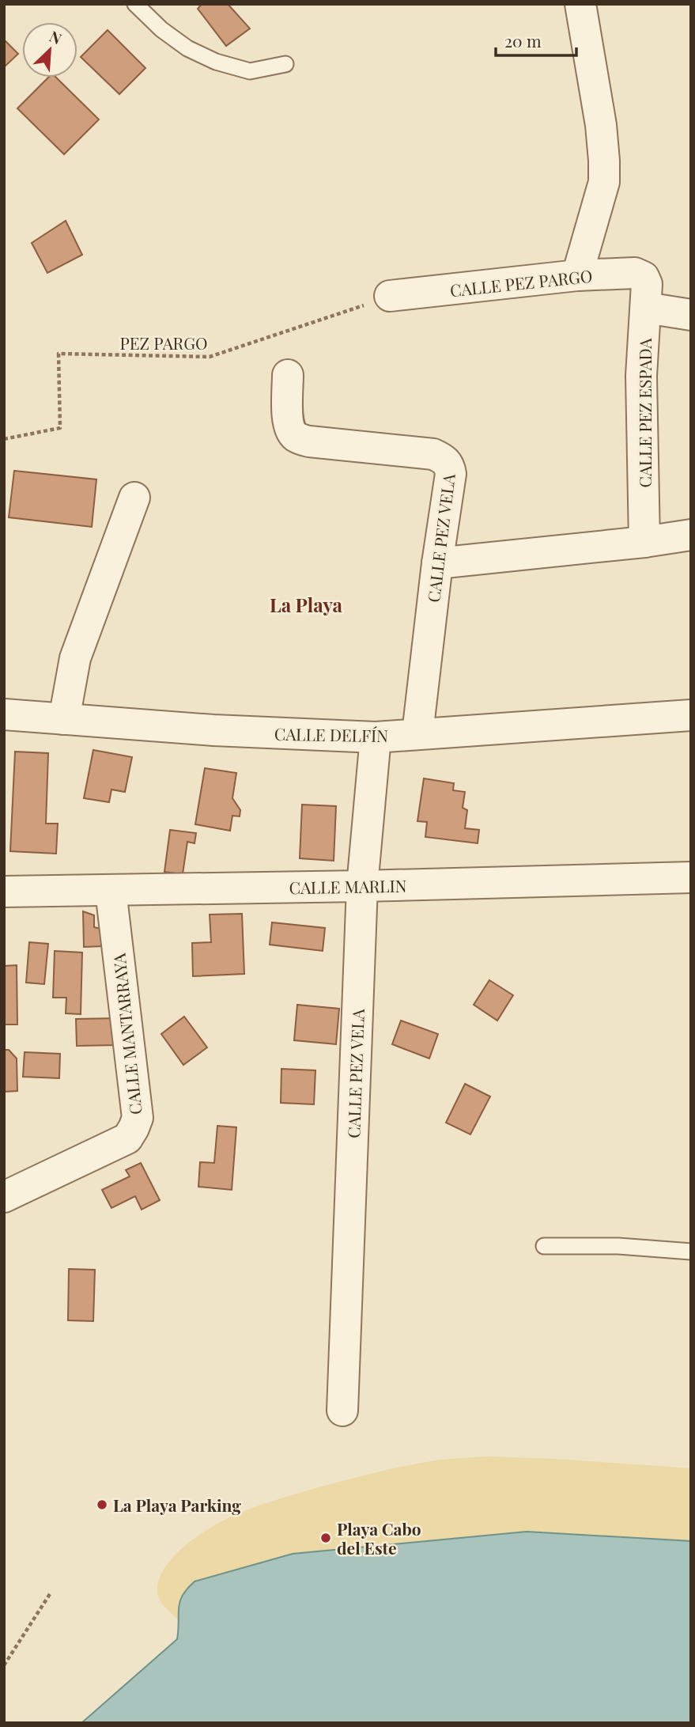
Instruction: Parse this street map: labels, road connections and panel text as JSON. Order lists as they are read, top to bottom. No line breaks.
{"streets":{"street":["CALLE PEZ PARGO","CALLE PEZ ESPADA","CALLE PEZ VELA","CALLE DELFÍN","CALLE MARLIN","CALLE MANTARRAYA"],"path":["PEZ PARGO"]},"crossings":[["CALLE PEZ PARGO","PEZ PARGO"],["CALLE PEZ PARGO","CALLE PEZ ESPADA"],["CALLE PEZ VELA","CALLE DELFÍN"],["CALLE PEZ VELA","CALLE MARLIN"],["CALLE MARLIN","CALLE MANTARRAYA"]],"districts":["La Playa"],"places":["La Playa Parking","Playa Cabo del Este"],"scale_bar":"20 m","north":"top right"}
